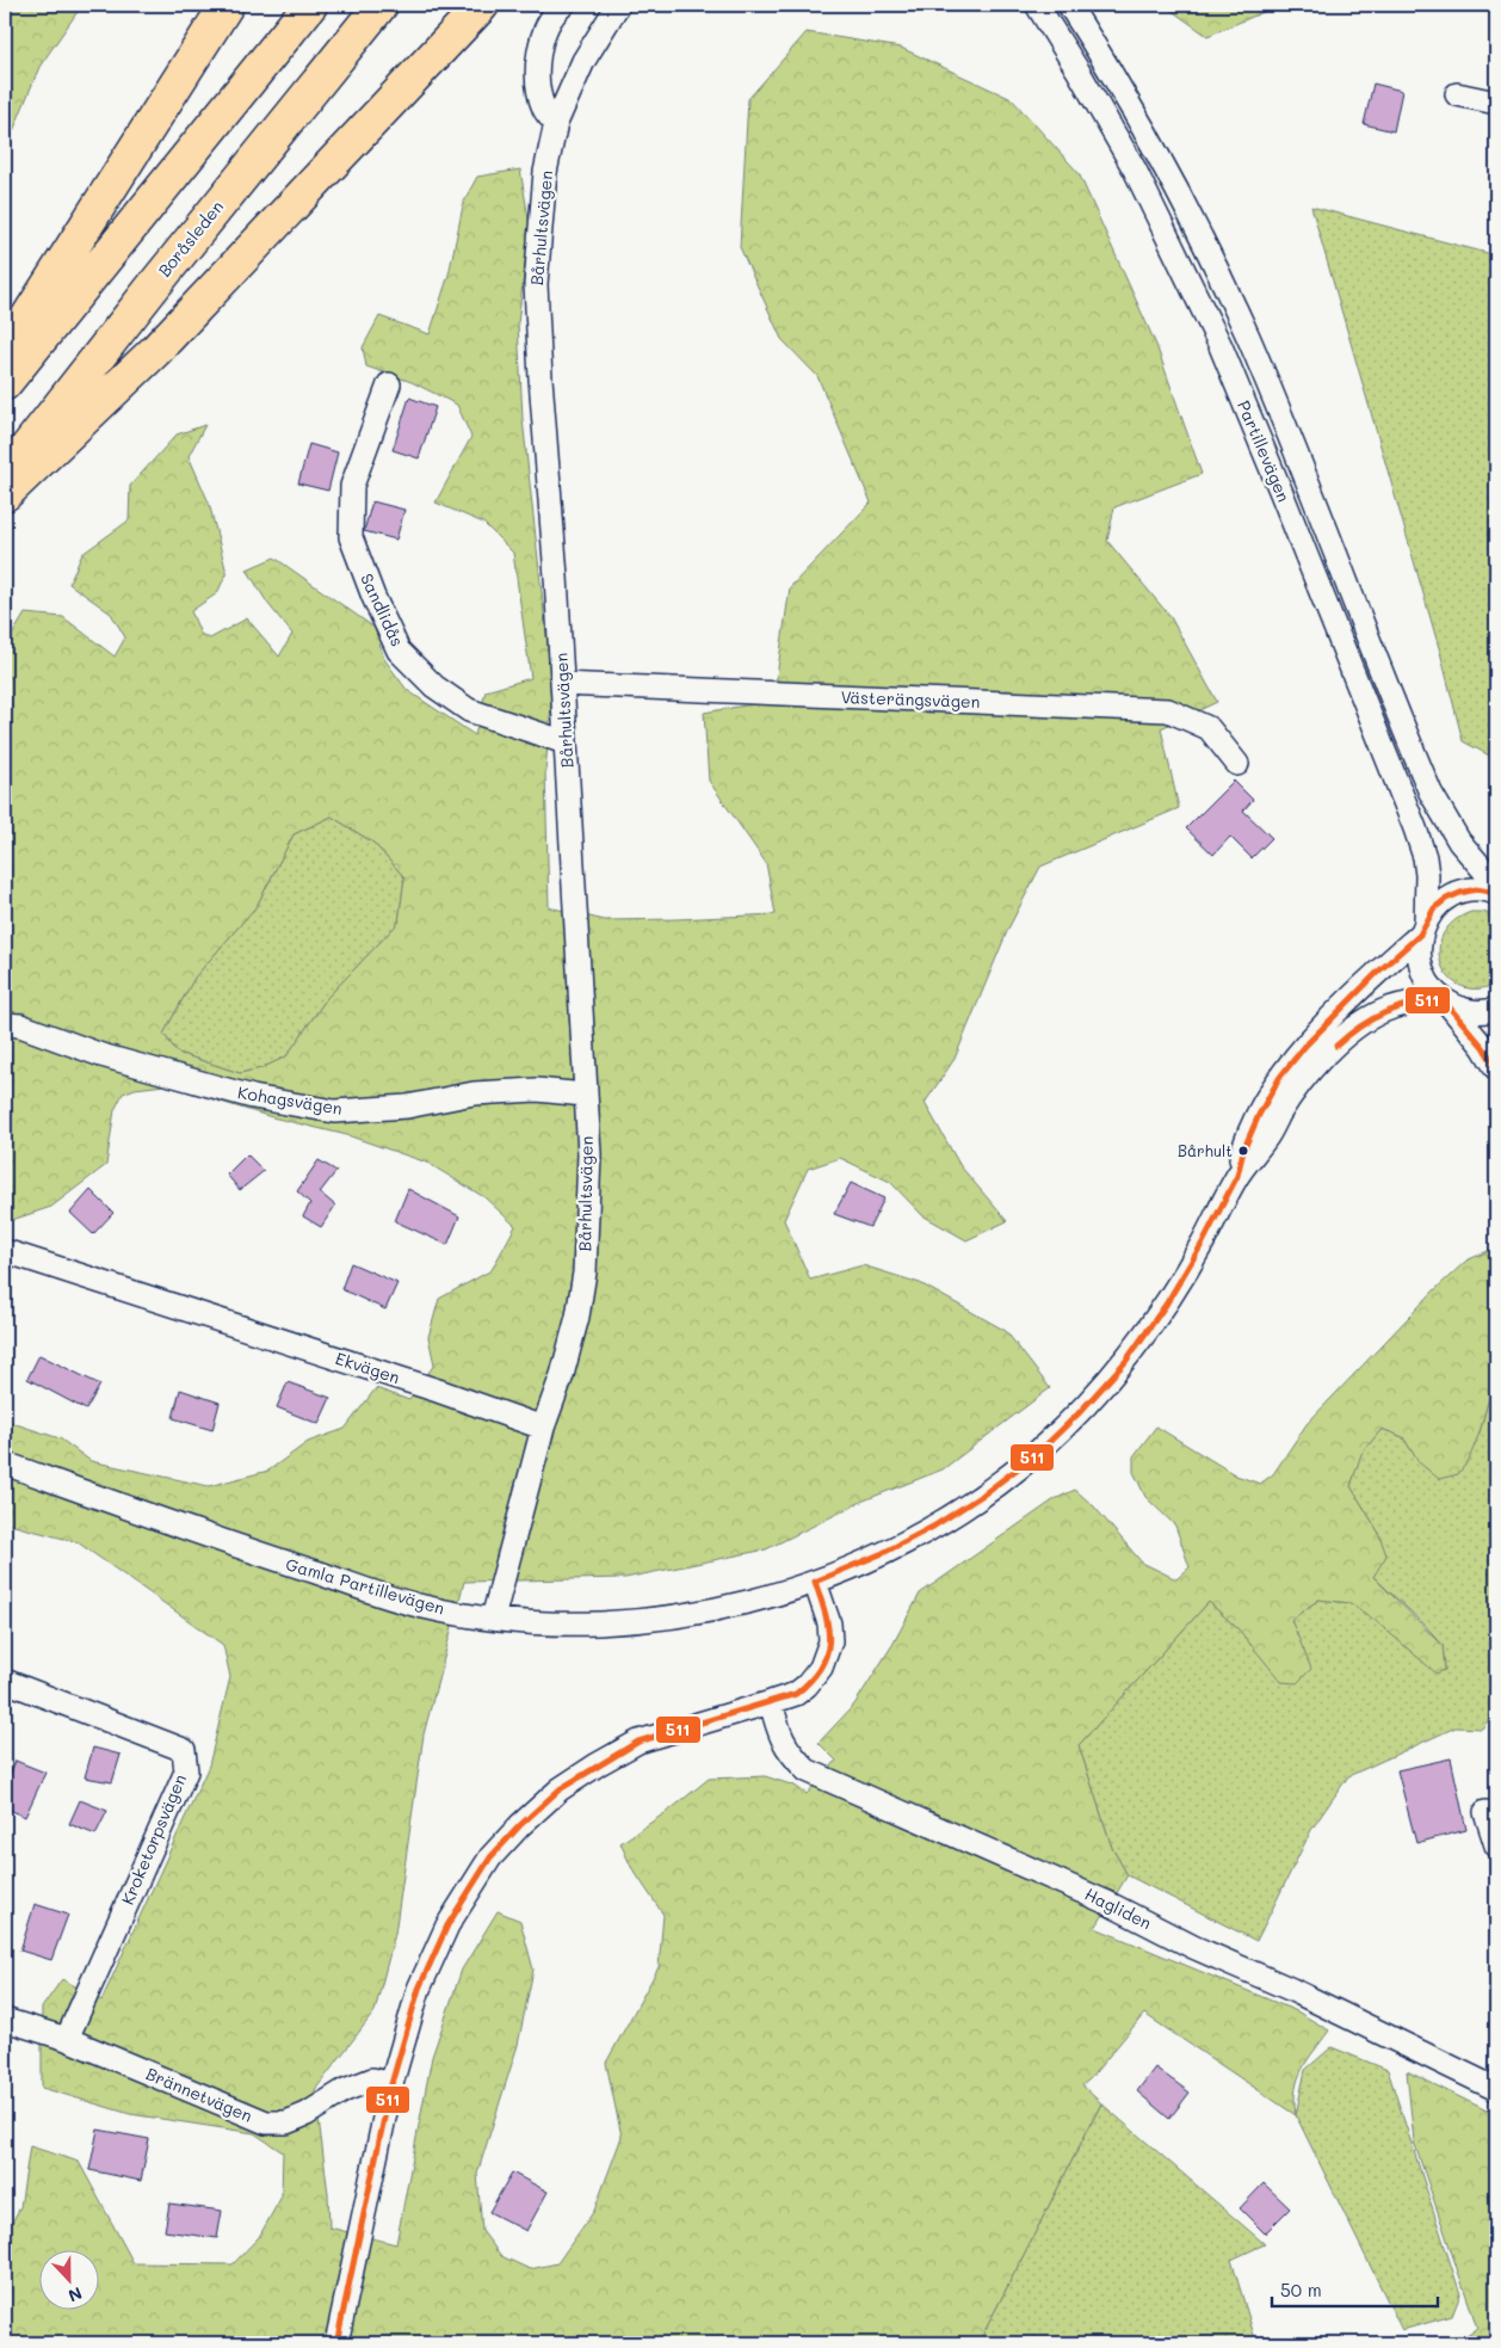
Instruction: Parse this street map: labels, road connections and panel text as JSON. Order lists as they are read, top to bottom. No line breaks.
{"streets":{"highway":["Boråsleden"],"street":["Bårhultsvägen","Partillevägen","Sandlidås","Västerängsvägen","Kohagsvägen","Ekvägen","Gamla Partillevägen","Kroketorpsvägen","Hagliden","Brännetvägen"]},"crossings":[["Bårhultsvägen","Sandlidås"],["Bårhultsvägen","Västerängsvägen"],["Bårhultsvägen","Kohagsvägen"],["Bårhultsvägen","Ekvägen"],["Partillevägen","Gamla Partillevägen"],["Kroketorpsvägen","Brännetvägen"]],"places":["Bårhult"],"lines":["transit line 511"],"scale_bar":"50 m","north":"bottom"}
